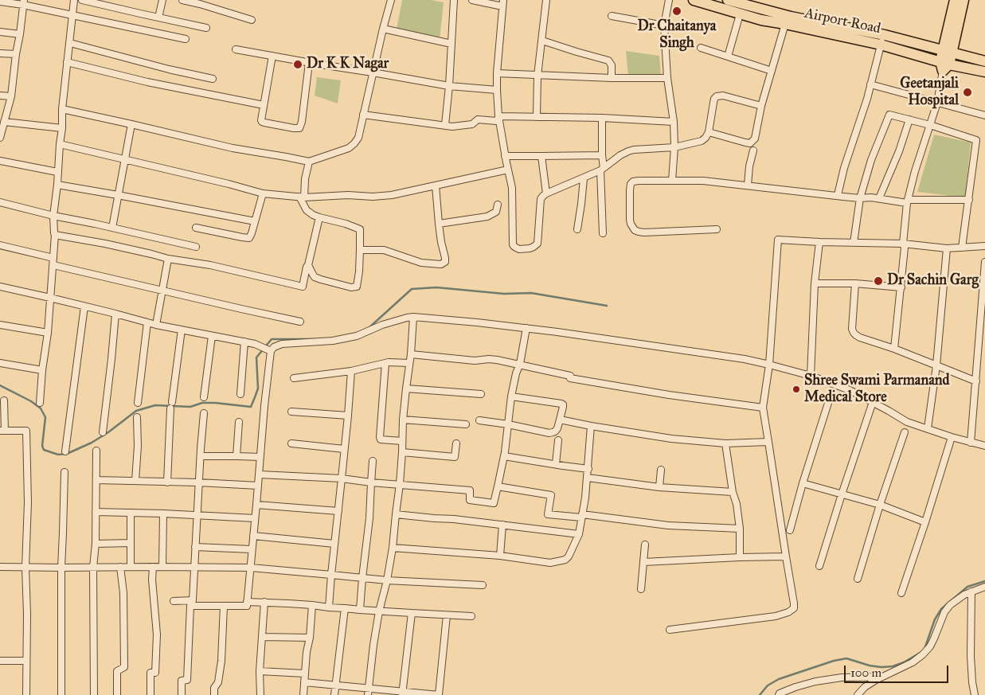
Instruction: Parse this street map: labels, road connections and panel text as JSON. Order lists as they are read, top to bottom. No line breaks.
{"streets":{"main road":["Airport Road"]},"places":["Dr Chaitanya Singh","Dr K K Nagar","Geetanjali Hospital","Dr Sachin Garg","Shree Swami Parmanand Medical Store"],"scale_bar":"100 m"}
